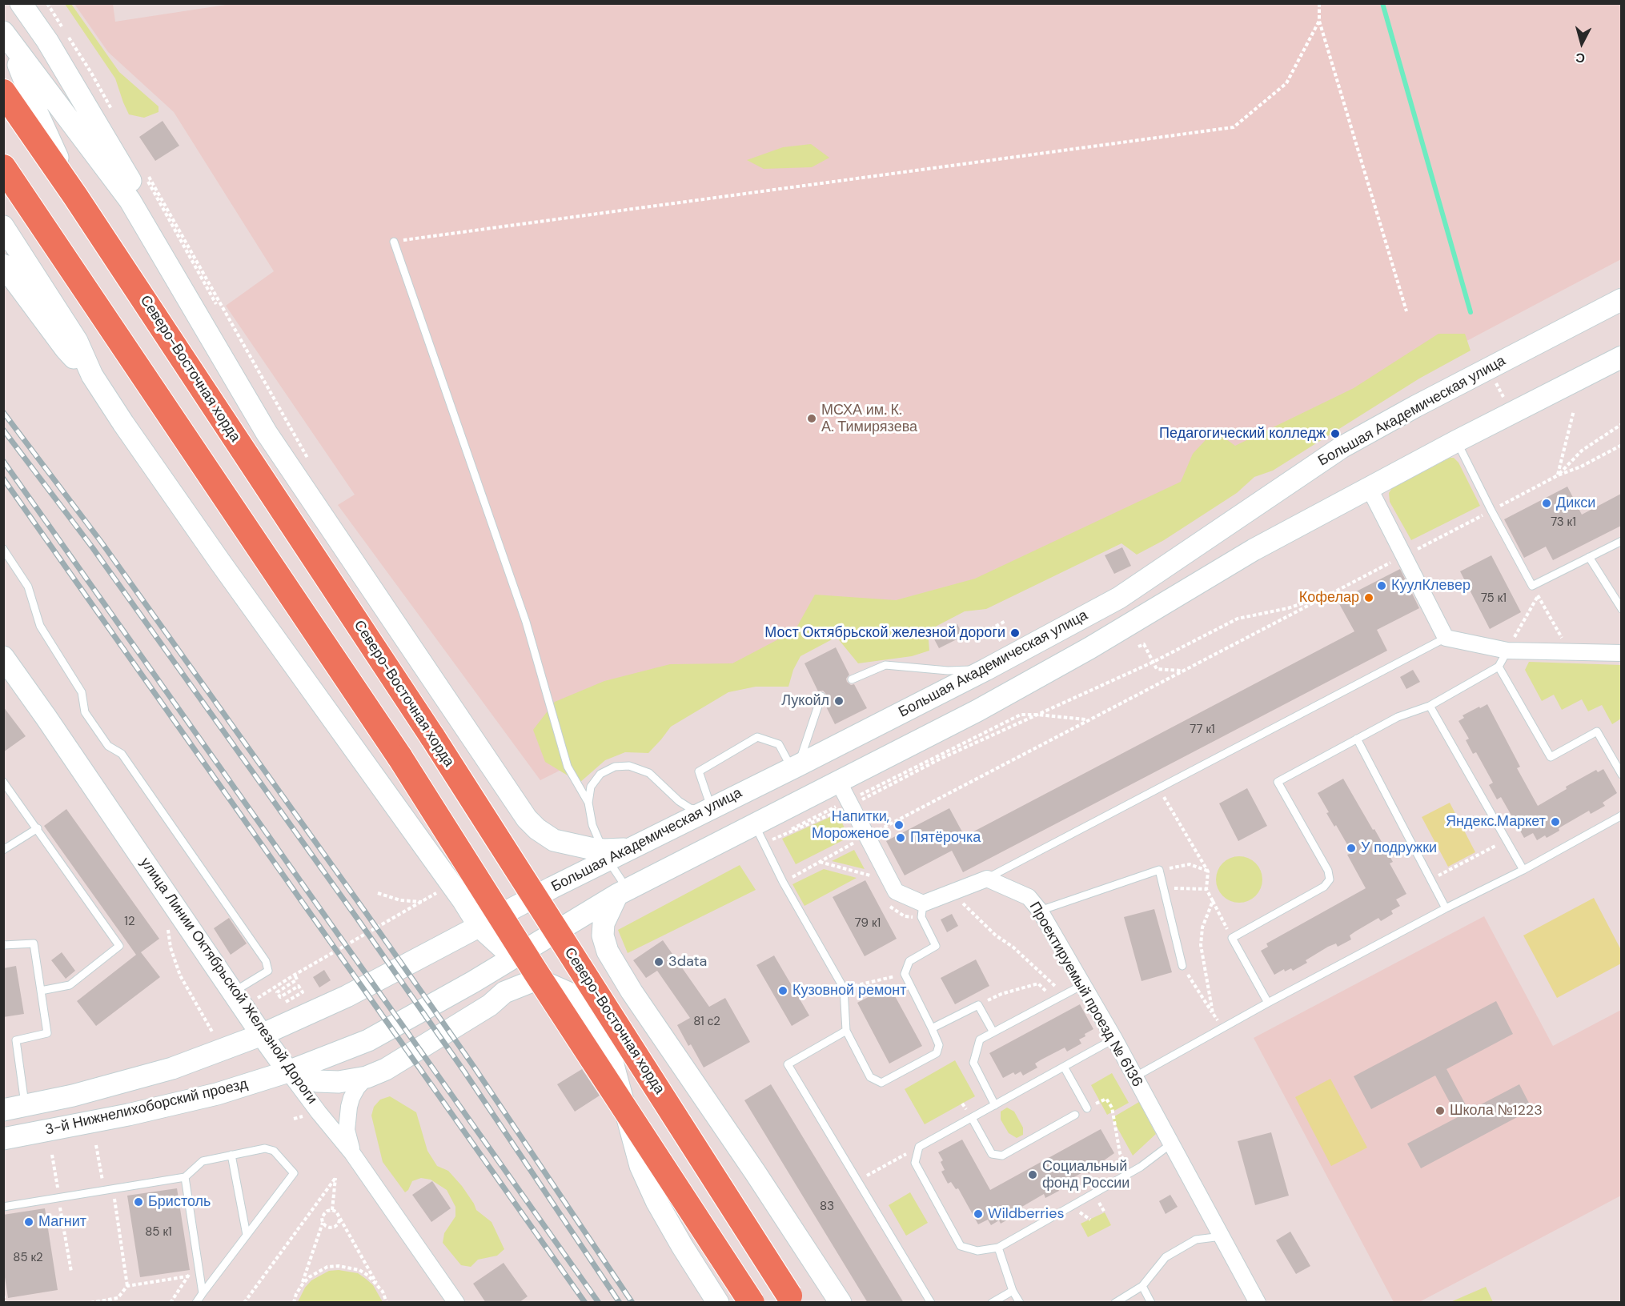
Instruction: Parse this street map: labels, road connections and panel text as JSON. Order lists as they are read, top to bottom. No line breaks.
{"streets":{"main road":["Северо-Восточная хорда","Большая Академическая улица","улица Линии Октябрьской Железной Дороги","3-й Нижнелихоборский проезд"],"street":["Проектируемый проезд № 6136"]},"crossings":[["Большая Академическая улица","3-й Нижнелихоборский проезд"],["улица Линии Октябрьской Железной Дороги","3-й Нижнелихоборский проезд"]],"places":["МСХА им. К. А. Тимирязева","Педагогический колледж","Дикси","КуулКлевер","Кофелар","Мост Октябрьской железной дороги","Лукойл","Яндекс.Маркет","Напитки, Мороженое","Пятёрочка","У подружки","3data","Кузовной ремонт","Школа №1223","Социальный фонд России","Бристоль","Wildberries","Магнит"],"house_numbers":["73 к1","75 к1","77 к1","12","79 к1","81 с2","83","85 к1","85 к2"],"north":"bottom"}
